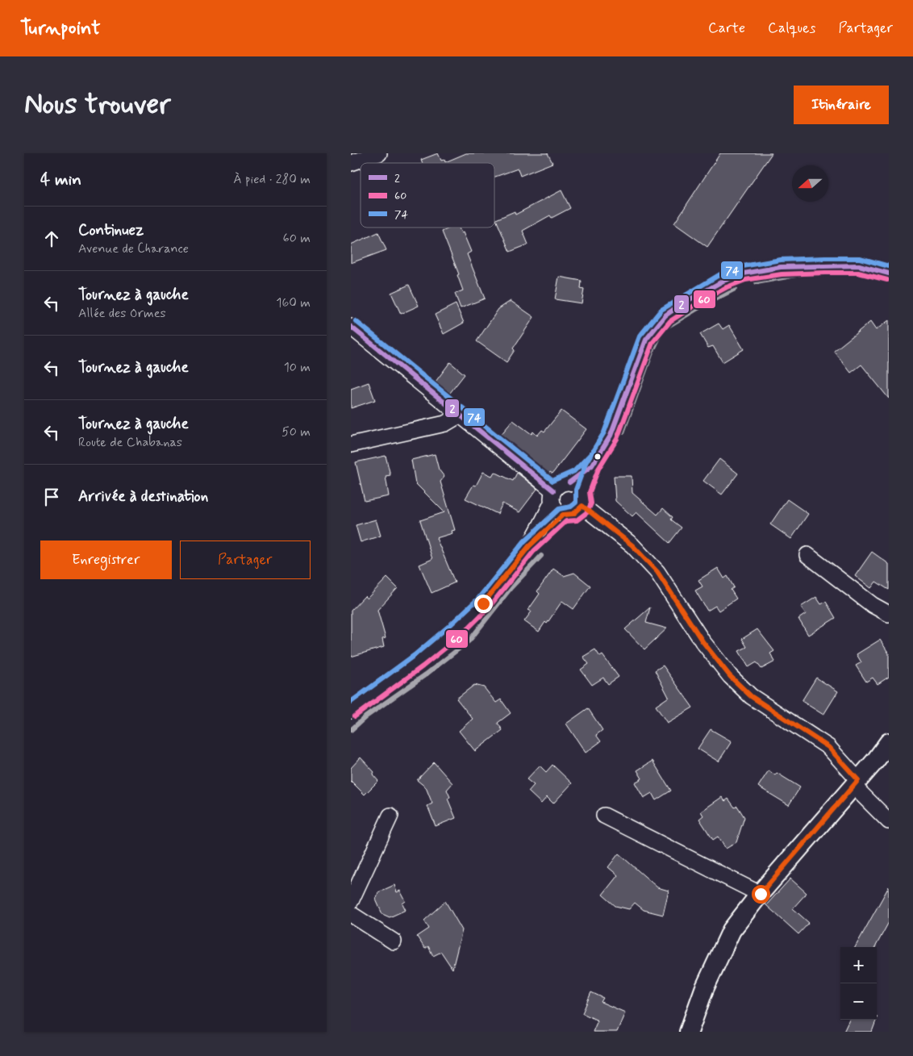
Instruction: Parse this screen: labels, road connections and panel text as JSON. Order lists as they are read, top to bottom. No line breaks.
{"lines":["transit line 74","transit line 2","transit line 60"],"legend":["2","60","74"],"north":"left","page":{"header":"Turnpoint","nav":["Carte","Calques","Partager"],"buttons":["Itinéraire",["Enregistrer","Partager"]],"title":"Nous trouver","heading":["4 min","À pied · 280 m"],"list":[["Continuez","Avenue de Charance","60 m"],["Tournez à gauche","Allée des Ormes","160 m"],["Tournez à gauche","10 m"],["Tournez à gauche","Route de Chabanas","50 m"],"Arrivée à destination"],"map_buttons":["+","−"]}}
